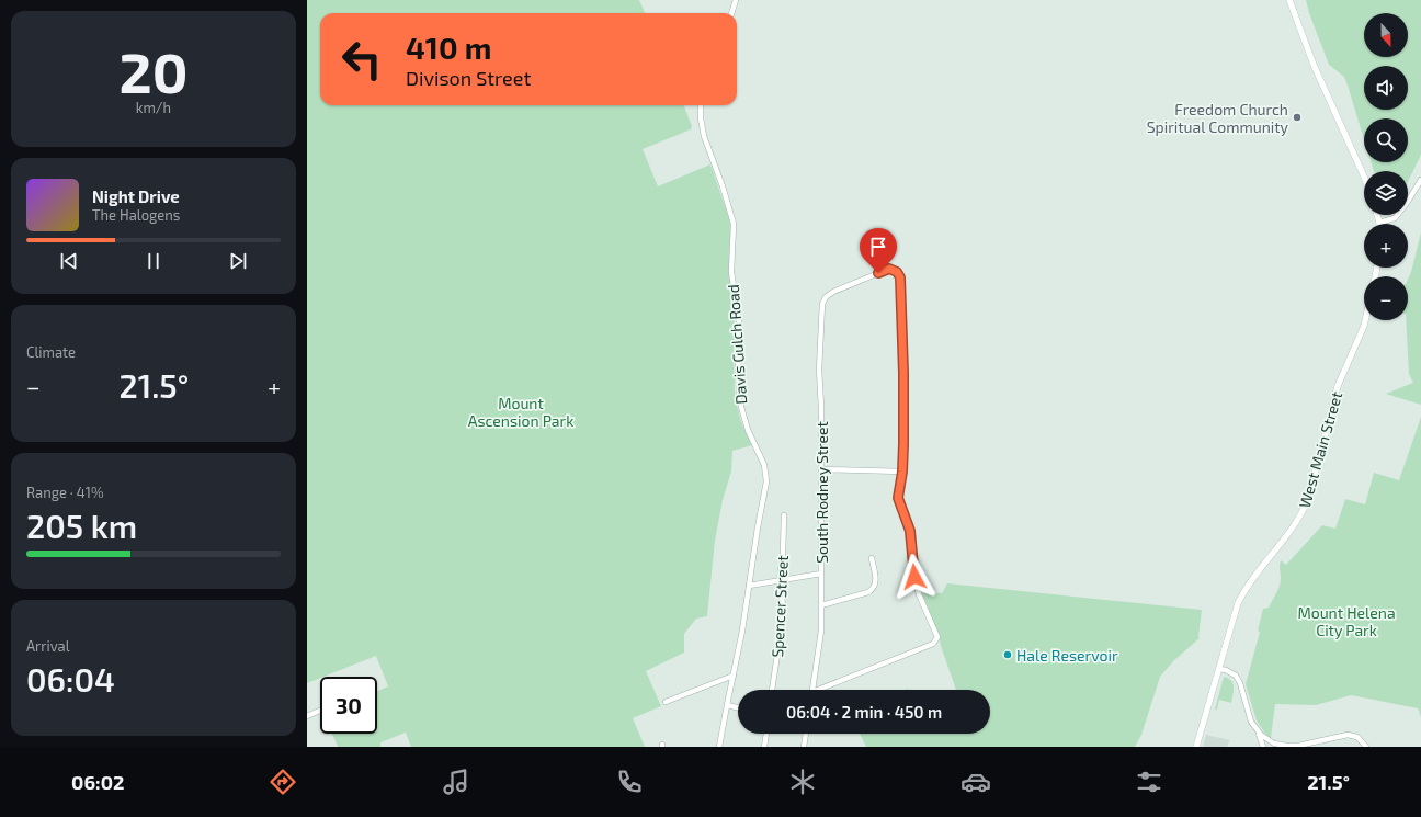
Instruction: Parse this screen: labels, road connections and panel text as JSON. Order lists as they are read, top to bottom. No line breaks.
{"streets":{"street":["Davis Gulch Road","West Main Street","South Rodney Street","Spencer Street"]},"parks":["Mount Ascension Park","Mount Helena City Park"],"places":["Freedom Church Spiritual Community","Hale Reservoir"],"north":"bottom","page":{"tile":[["20","km/h"],"Climate",["Range · 41%","205 km"],["Arrival","06:04"]],"map_buttons":["+","−"],"turn":["410 m","Divison Street"],"song":["Night Drive","The Halogens"],"heat":["−","21.5°","+"],"limit":"30","trip":"06:04 · 2 min · 450 m","tabs":["06:02","21.5°"]}}
